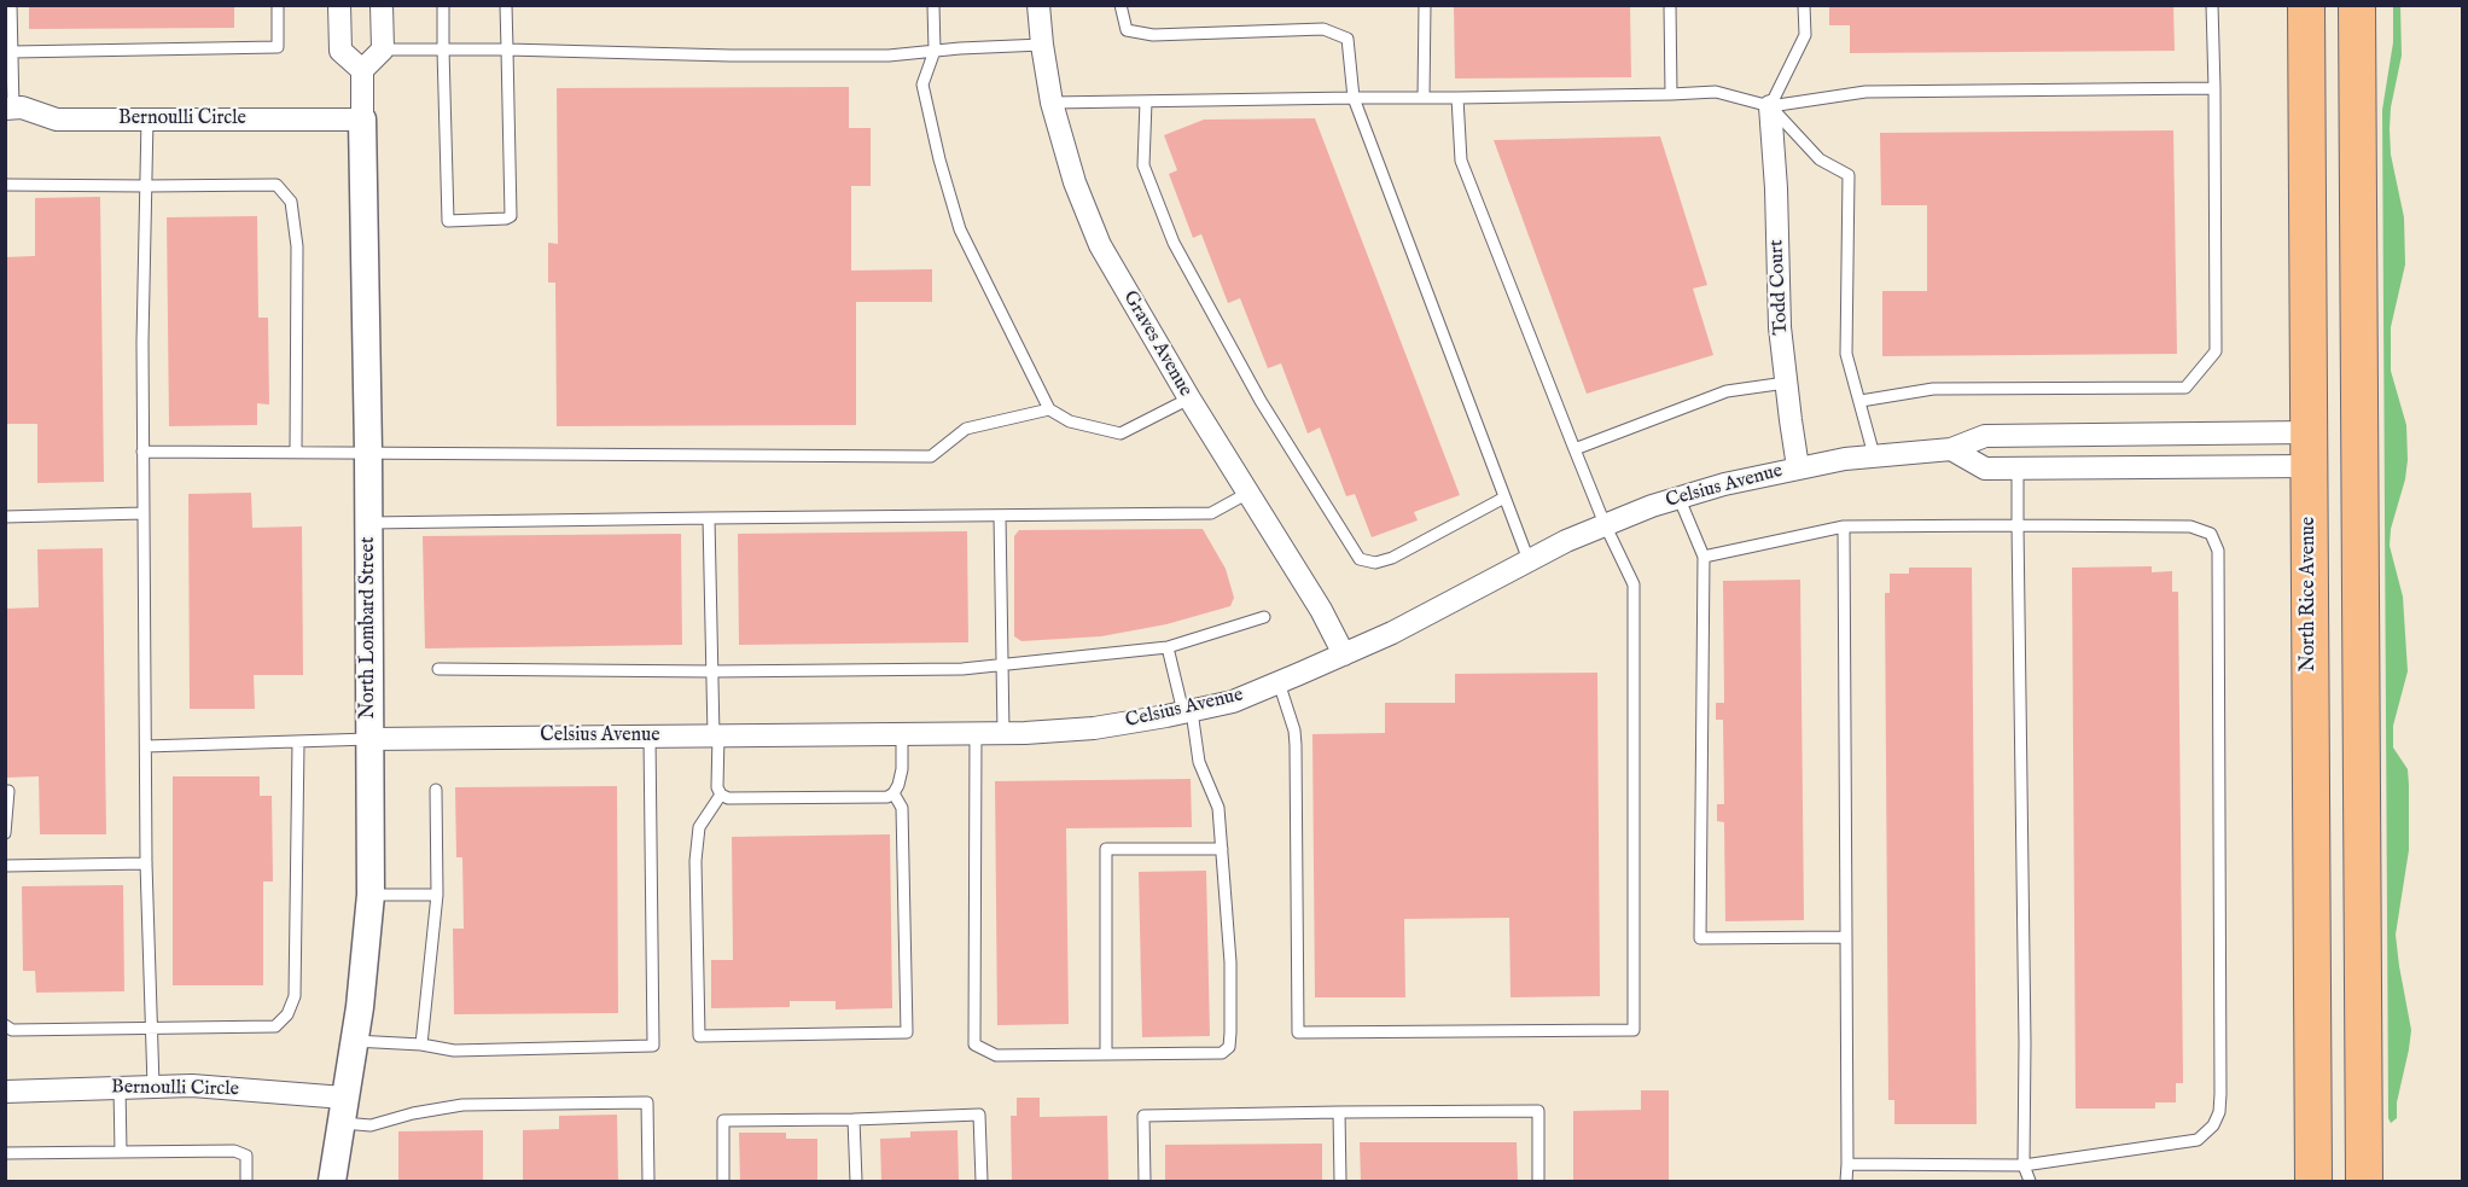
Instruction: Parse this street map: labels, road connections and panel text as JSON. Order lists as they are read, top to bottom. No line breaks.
{"streets":{"highway":["North Rice Avenue"],"street":["Bernoulli Circle","Todd Court","Graves Avenue","Celsius Avenue","North Lombard Street"]},"crossings":[["Bernoulli Circle","North Lombard Street"],["Todd Court","Celsius Avenue"],["Graves Avenue","Celsius Avenue"],["Celsius Avenue","North Rice Avenue"],["Celsius Avenue","North Lombard Street"]]}
